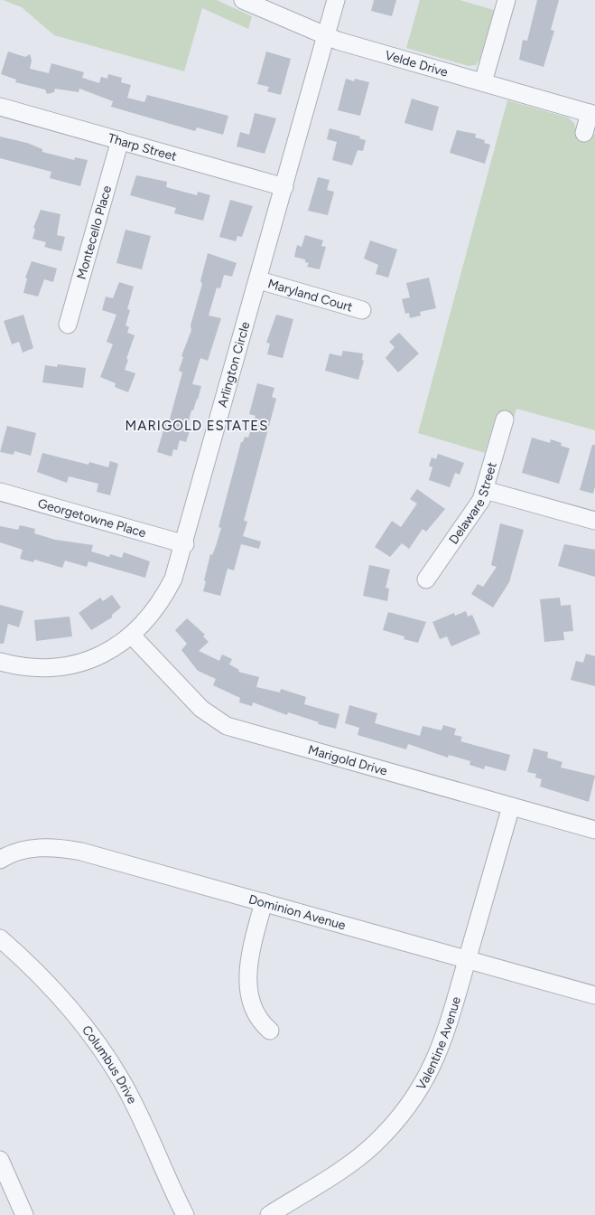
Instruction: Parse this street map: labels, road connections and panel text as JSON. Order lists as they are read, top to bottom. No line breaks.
{"streets":{"street":["Velde Drive","Tharp Street","Montecello Place","Maryland Court","Arlington Circle","Delaware Street","Georgetowne Place","Marigold Drive","Dominion Avenue","Valentine Avenue","Columbus Drive"]},"crossings":[["Velde Drive","Arlington Circle"],["Tharp Street","Montecello Place"],["Tharp Street","Arlington Circle"],["Maryland Court","Arlington Circle"],["Arlington Circle","Georgetowne Place"],["Arlington Circle","Marigold Drive"],["Marigold Drive","Valentine Avenue"],["Dominion Avenue","Valentine Avenue"]],"districts":["MARIGOLD ESTATES"]}
